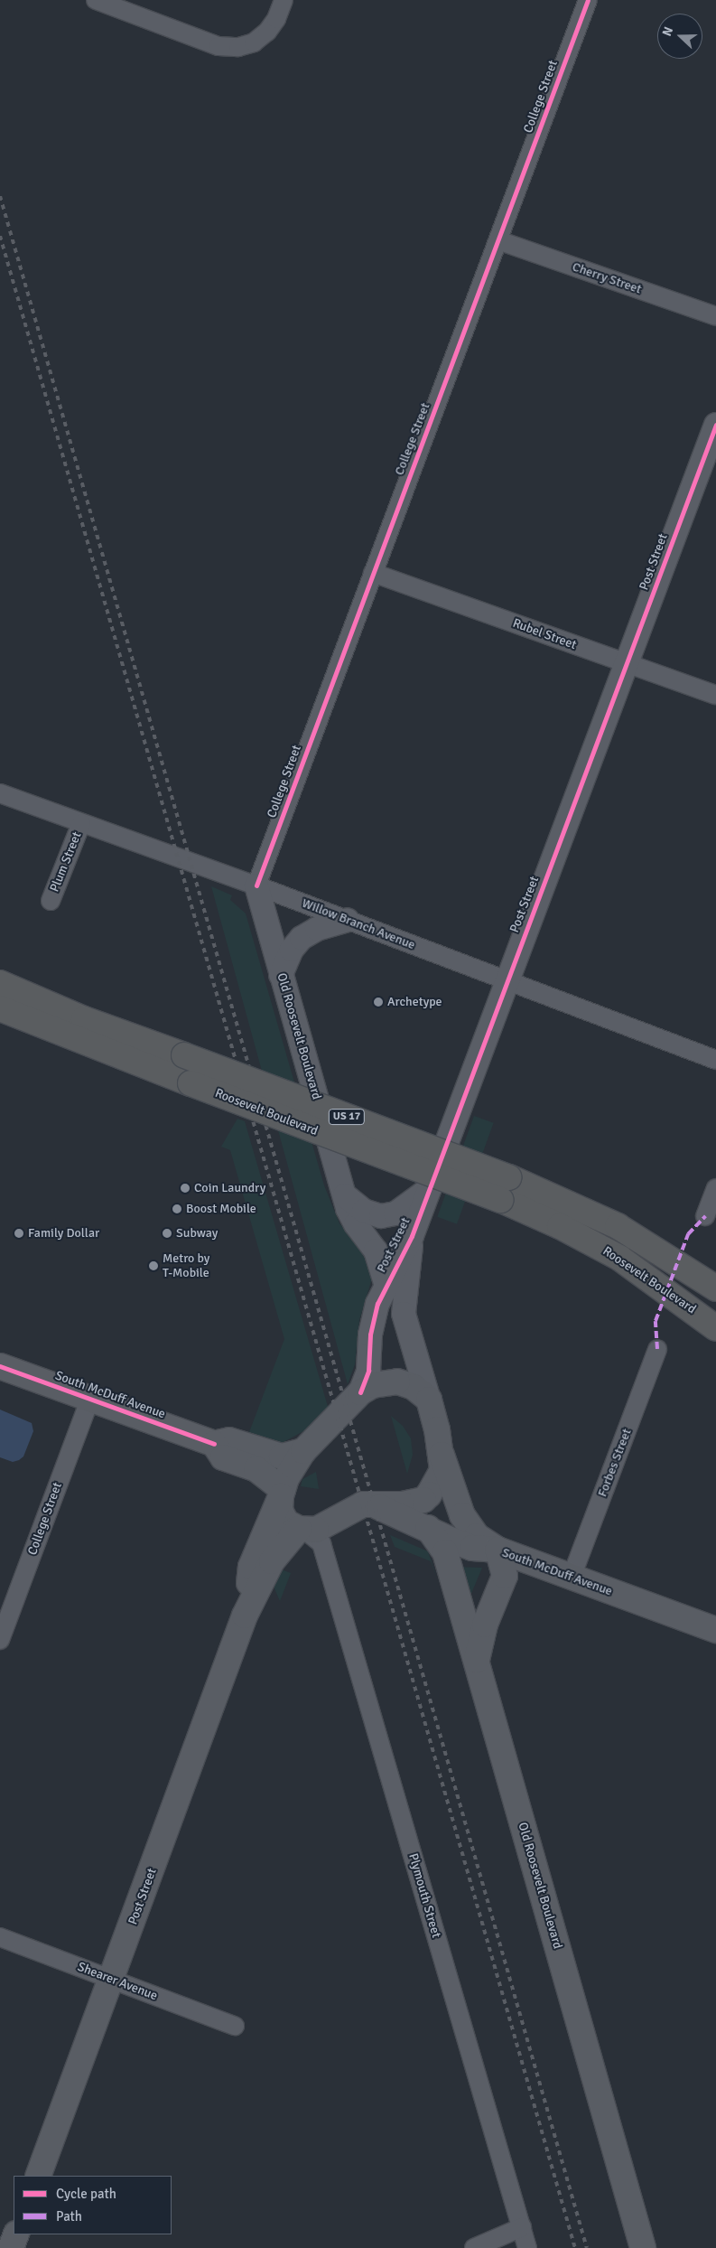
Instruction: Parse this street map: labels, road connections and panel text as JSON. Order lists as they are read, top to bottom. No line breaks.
{"streets":{"highway":["Roosevelt Boulevard","US 17"],"main road":["Post Street","Old Roosevelt Boulevard","South McDuff Avenue"],"street":["College Street","Cherry Street","Rubel Street","Plum Street","Willow Branch Avenue","Forbes Street","Plymouth Street","Shearer Avenue"]},"crossings":[["College Street","Cherry Street"],["College Street","Rubel Street"],["College Street","Willow Branch Avenue"],["College Street","Old Roosevelt Boulevard"],["College Street","South McDuff Avenue"],["Post Street","Rubel Street"],["Post Street","Willow Branch Avenue"],["Post Street","Old Roosevelt Boulevard"],["Post Street","South McDuff Avenue"],["Post Street","Plymouth Street"],["Post Street","Shearer Avenue"],["Plum Street","Willow Branch Avenue"],["Willow Branch Avenue","Old Roosevelt Boulevard"],["Old Roosevelt Boulevard","South McDuff Avenue"],["South McDuff Avenue","Forbes Street"]],"places":["Archetype","Coin Laundry","Boost Mobile","Family Dollar","Subway","Metro by T-Mobile"],"legend":["Cycle path","Path"],"north":"left"}
